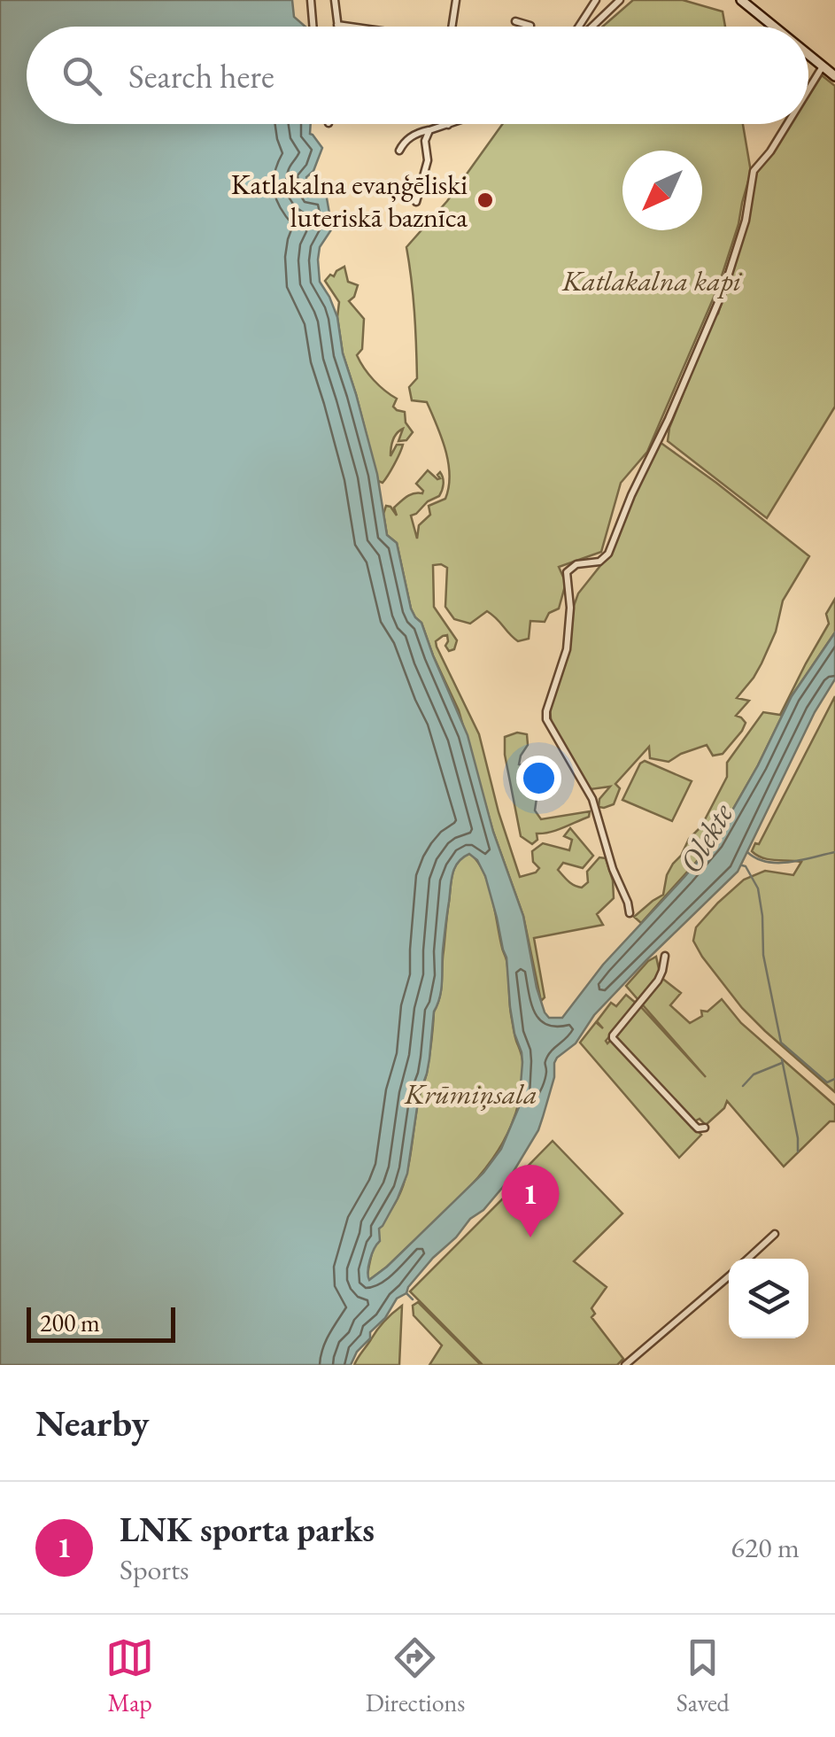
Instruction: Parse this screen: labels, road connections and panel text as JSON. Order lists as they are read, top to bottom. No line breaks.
{"water":["Olekte"],"parks":["Katlakalna kapi","Krūmiņsala"],"places":["Katlakalna evaņģēliski luteriskā baznīca"],"scale_bar":"200 m","north":"bottom left","page":{"search":"Search here","pins":"1","scale":"200 m","heading":"Nearby","list":[{"mark":"1","name":"LNK sporta parks","note":"Sports","value":"620 m"}],"nav":["Map","Directions","Saved"]}}
